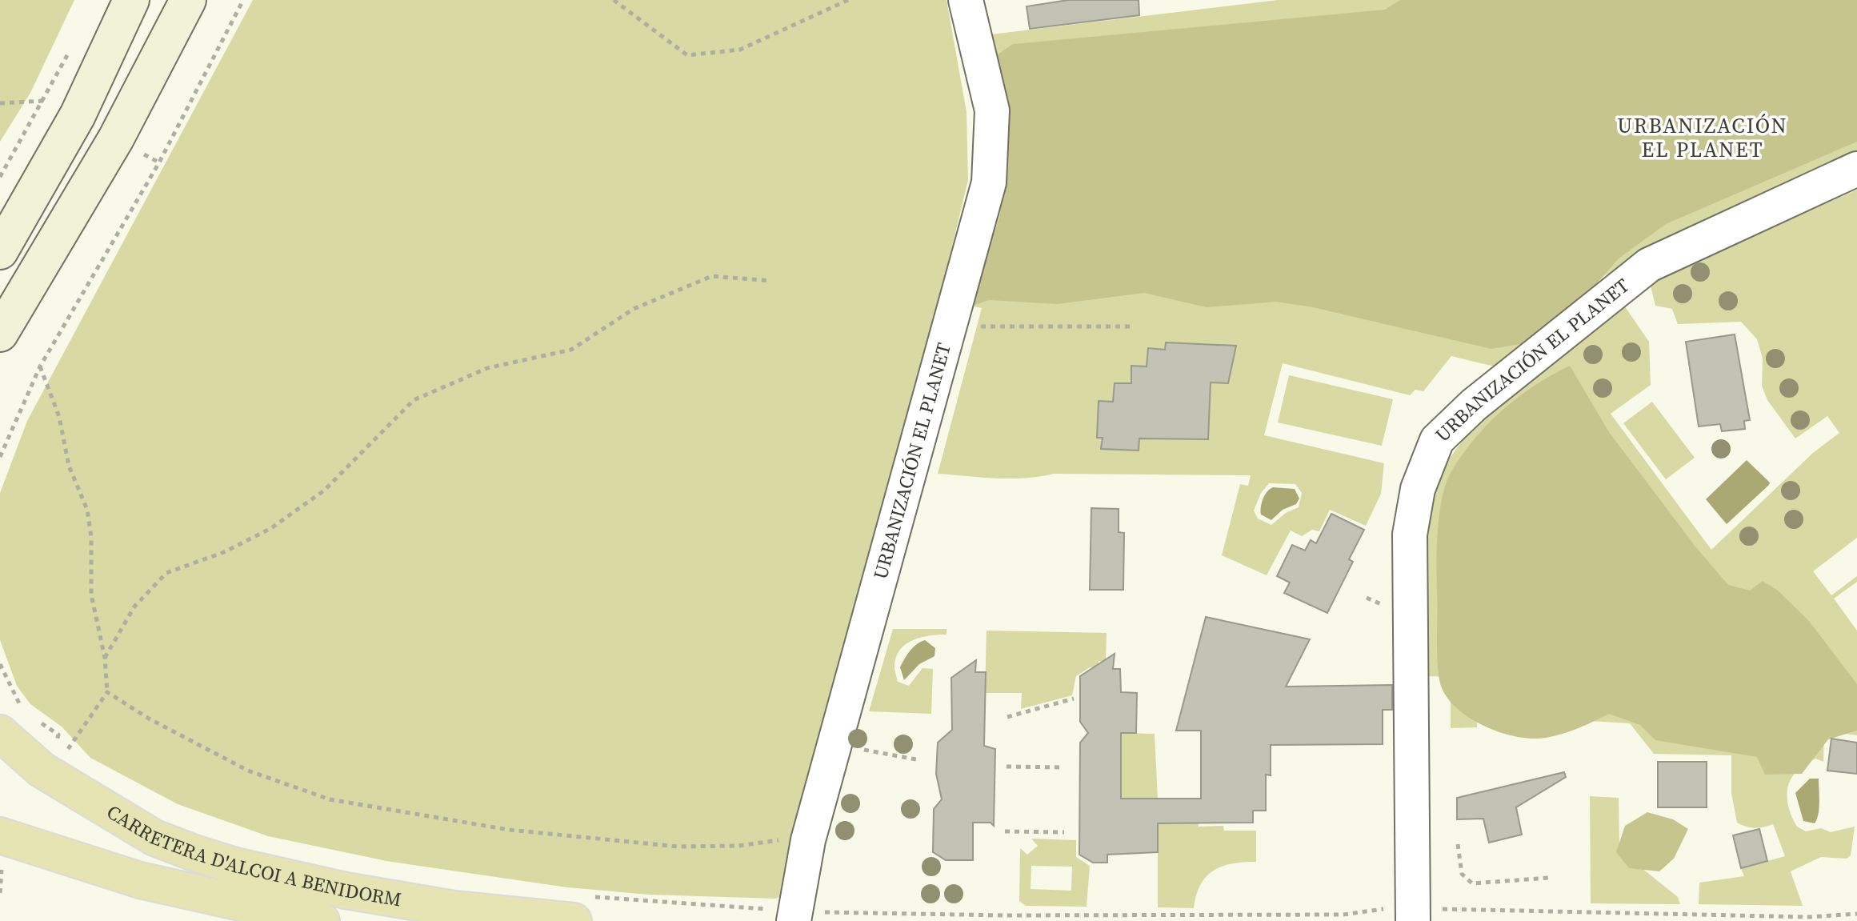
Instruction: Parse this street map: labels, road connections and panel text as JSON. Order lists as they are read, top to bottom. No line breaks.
{"streets":{"main road":["CARRETERA D'ALCOI A BENIDORM"],"street":["URBANIZACIÓN EL PLANET"]},"districts":["URBANIZACIÓN EL PLANET"]}
